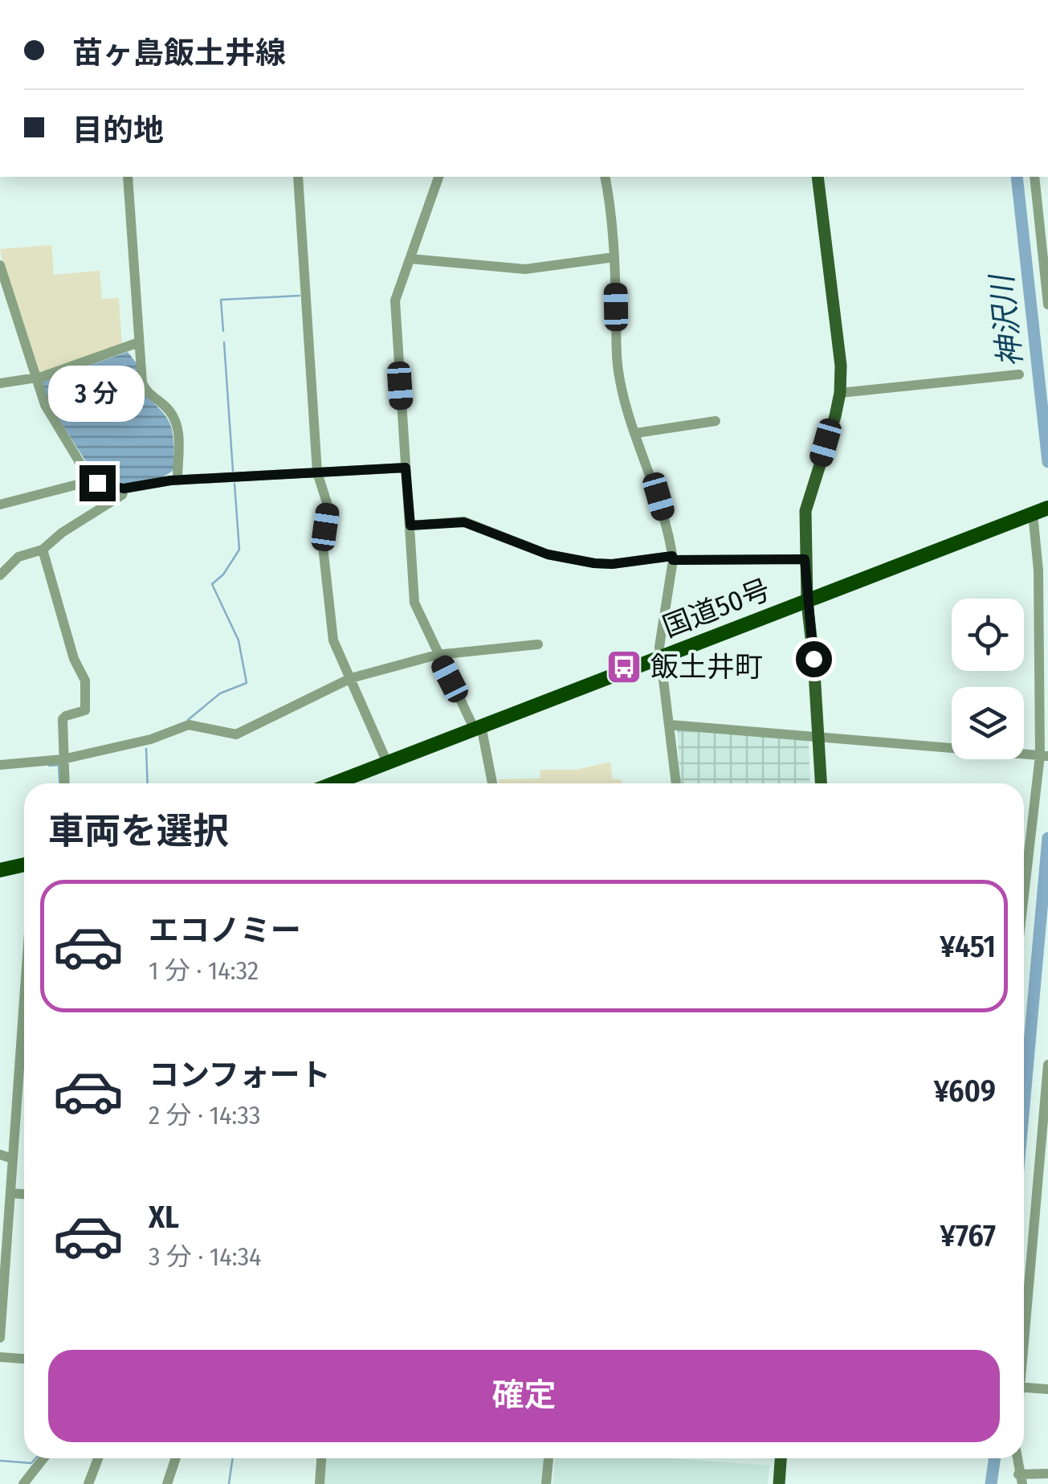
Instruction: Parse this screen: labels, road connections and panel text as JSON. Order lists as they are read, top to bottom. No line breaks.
{"streets":{"highway":["国道50号"]},"water":["神沢川"],"places":{"bus stop":["飯土井町"]},"page":{"banner":["苗ヶ島飯土井線","目的地"],"bubble":"3 分","heading":"車両を選択","list":[{"name":"エコノミー","note":"1 分 · 14:32","value":"¥451"},{"name":"コンフォート","note":"2 分 · 14:33","value":"¥609"},{"name":"XL","note":"3 分 · 14:34","value":"¥767"}],"buttons":"確定"}}
